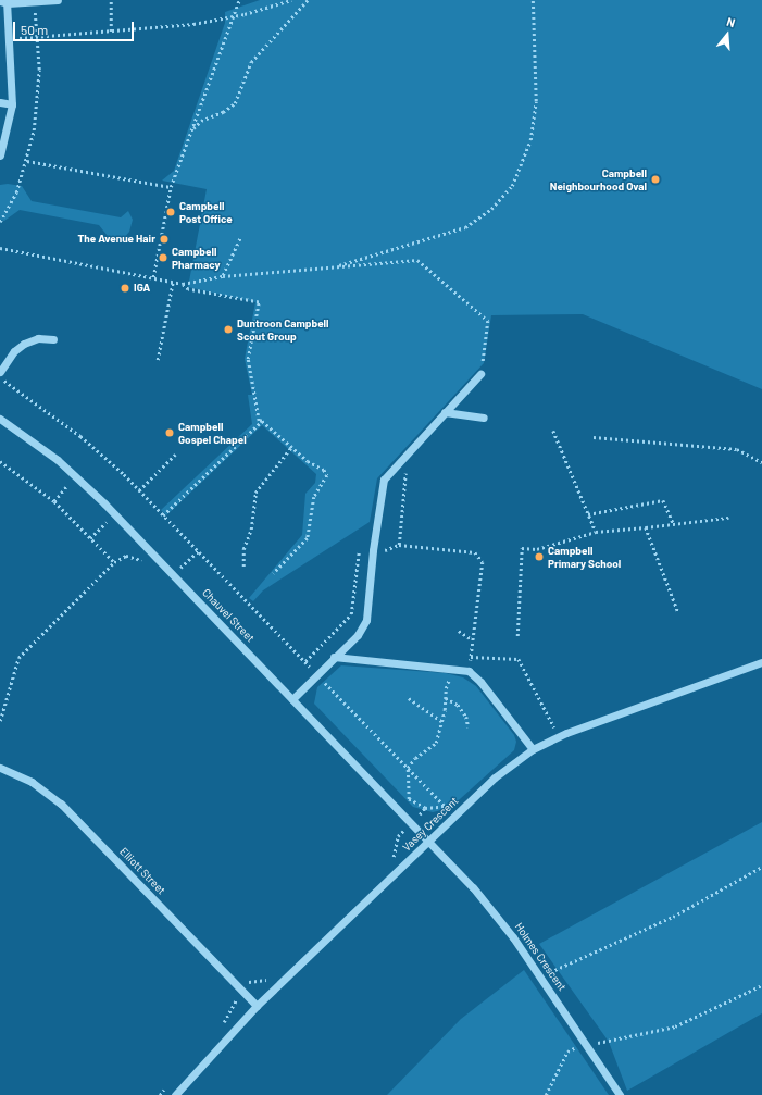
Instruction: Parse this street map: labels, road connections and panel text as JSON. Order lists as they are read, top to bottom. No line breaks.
{"streets":{"street":["Chauvel Street","Vasey Crescent","Elliott Street","Holmes Crescent"]},"crossings":[["Chauvel Street","Vasey Crescent"],["Chauvel Street","Holmes Crescent"],["Vasey Crescent","Elliott Street"],["Vasey Crescent","Holmes Crescent"]],"places":["Campbell Neighbourhood Oval","Campbell Post Office","The Avenue Hair","Campbell Pharmacy","IGA","Duntroon Campbell Scout Group","Campbell Gospel Chapel","Campbell Primary School"],"scale_bar":"50 m","north":"top"}
